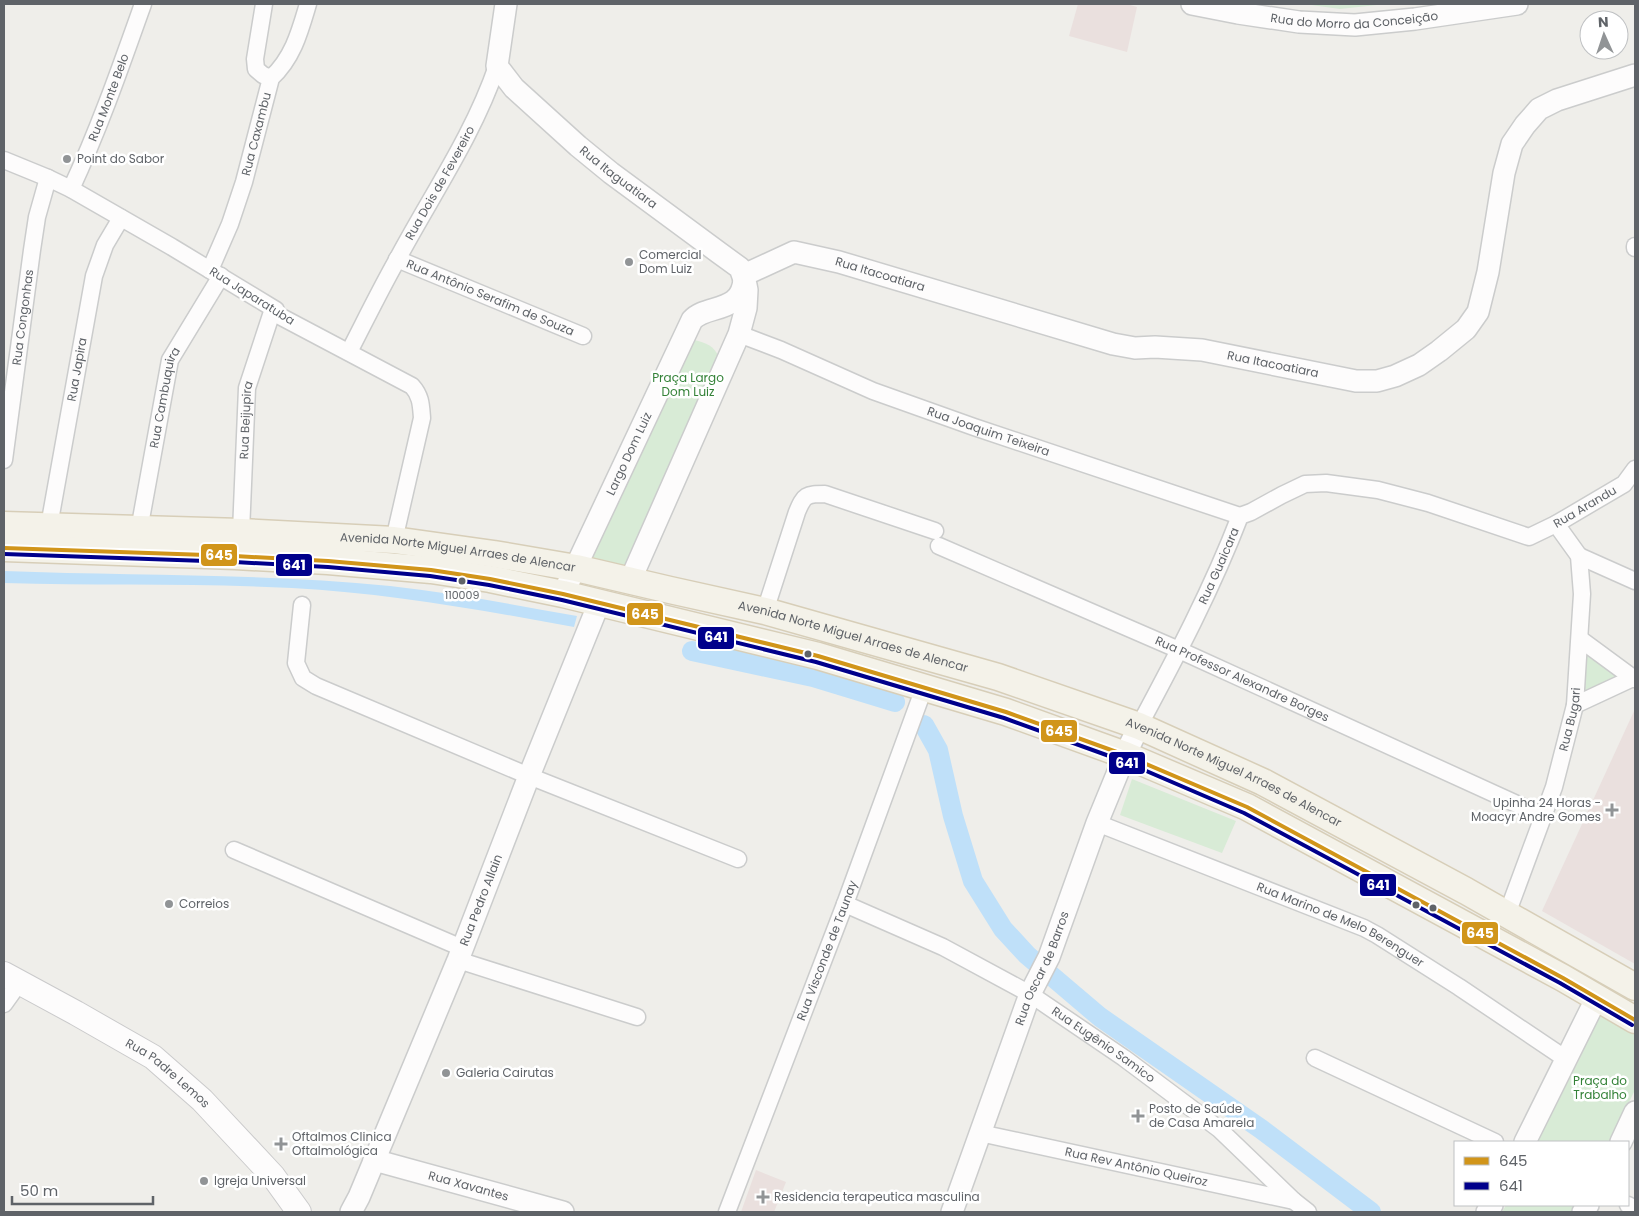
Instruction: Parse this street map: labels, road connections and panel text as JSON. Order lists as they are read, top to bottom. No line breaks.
{"streets":{"main road":["Avenida Norte Miguel Arraes de Alencar","Rua Padre Lemos"],"street":["Rua do Morro da Conceição","Rua Monte Belo","Rua Caxambu","Rua Itaguatiara","Rua Dois de Fevereiro","Rua Itacoatiara","Rua Japaratuba","Rua Antônio Serafim de Souza","Rua Congonhas","Rua Japira","Rua Cambuquira","Rua Beijupira","Rua Joaquim Teixeira","Largo Dom Luiz","Rua Arandu","Rua Guaicara","Rua Professor Alexandre Borges","Rua Bugari","Rua Pedro Allain","Rua Marino de Melo Berenguer","Rua Visconde de Taunay","Rua Oscar de Barros","Rua Eugênio Samico","Rua Rev Antônio Queiroz","Rua Xavantes"]},"crossings":[["Rua Monte Belo","Rua Japaratuba"],["Rua Caxambu","Rua Japaratuba"],["Rua Caxambu","Rua Cambuquira"],["Rua Itaguatiara","Rua Dois de Fevereiro"],["Rua Itaguatiara","Rua Itacoatiara"],["Rua Dois de Fevereiro","Rua Japaratuba"],["Rua Dois de Fevereiro","Rua Antônio Serafim de Souza"],["Rua Japaratuba","Rua Congonhas"],["Rua Japaratuba","Rua Japira"],["Rua Japaratuba","Rua Cambuquira"],["Rua Japaratuba","Rua Beijupira"],["Rua Japaratuba","Avenida Norte Miguel Arraes de Alencar"],["Rua Japira","Avenida Norte Miguel Arraes de Alencar"],["Rua Cambuquira","Avenida Norte Miguel Arraes de Alencar"],["Rua Beijupira","Avenida Norte Miguel Arraes de Alencar"],["Rua Joaquim Teixeira","Rua Guaicara"],["Largo Dom Luiz","Avenida Norte Miguel Arraes de Alencar"],["Rua Arandu","Rua Guaicara"],["Avenida Norte Miguel Arraes de Alencar","Rua Guaicara"],["Avenida Norte Miguel Arraes de Alencar","Rua Professor Alexandre Borges"],["Avenida Norte Miguel Arraes de Alencar","Rua Bugari"],["Avenida Norte Miguel Arraes de Alencar","Rua Pedro Allain"],["Avenida Norte Miguel Arraes de Alencar","Rua Visconde de Taunay"],["Avenida Norte Miguel Arraes de Alencar","Rua Oscar de Barros"],["Rua Guaicara","Rua Professor Alexandre Borges"],["Rua Guaicara","Rua Oscar de Barros"],["Rua Professor Alexandre Borges","Rua Bugari"],["Rua Pedro Allain","Rua Xavantes"],["Rua Marino de Melo Berenguer","Rua Oscar de Barros"],["Rua Visconde de Taunay","Rua Eugênio Samico"],["Rua Oscar de Barros","Rua Eugênio Samico"],["Rua Oscar de Barros","Rua Rev Antônio Queiroz"],["Rua Eugênio Samico","Rua Rev Antônio Queiroz"]],"parks":["Praça Largo Dom Luiz","Praça do Trabalho"],"places":{"other":["Point do Sabor","Comercial Dom Luiz","110009","Correios","Galeria Cairutas","Igreja Universal"],"health":["Upinha 24 Horas - Moacyr Andre Gomes","Posto de Saúde de Casa Amarela","Oftalmos Clinica Oftalmológica","Residencia terapeutica masculina"]},"lines":["transit line 645","transit line 641"],"legend":["645","641"],"scale_bar":"50 m","north":"top"}
